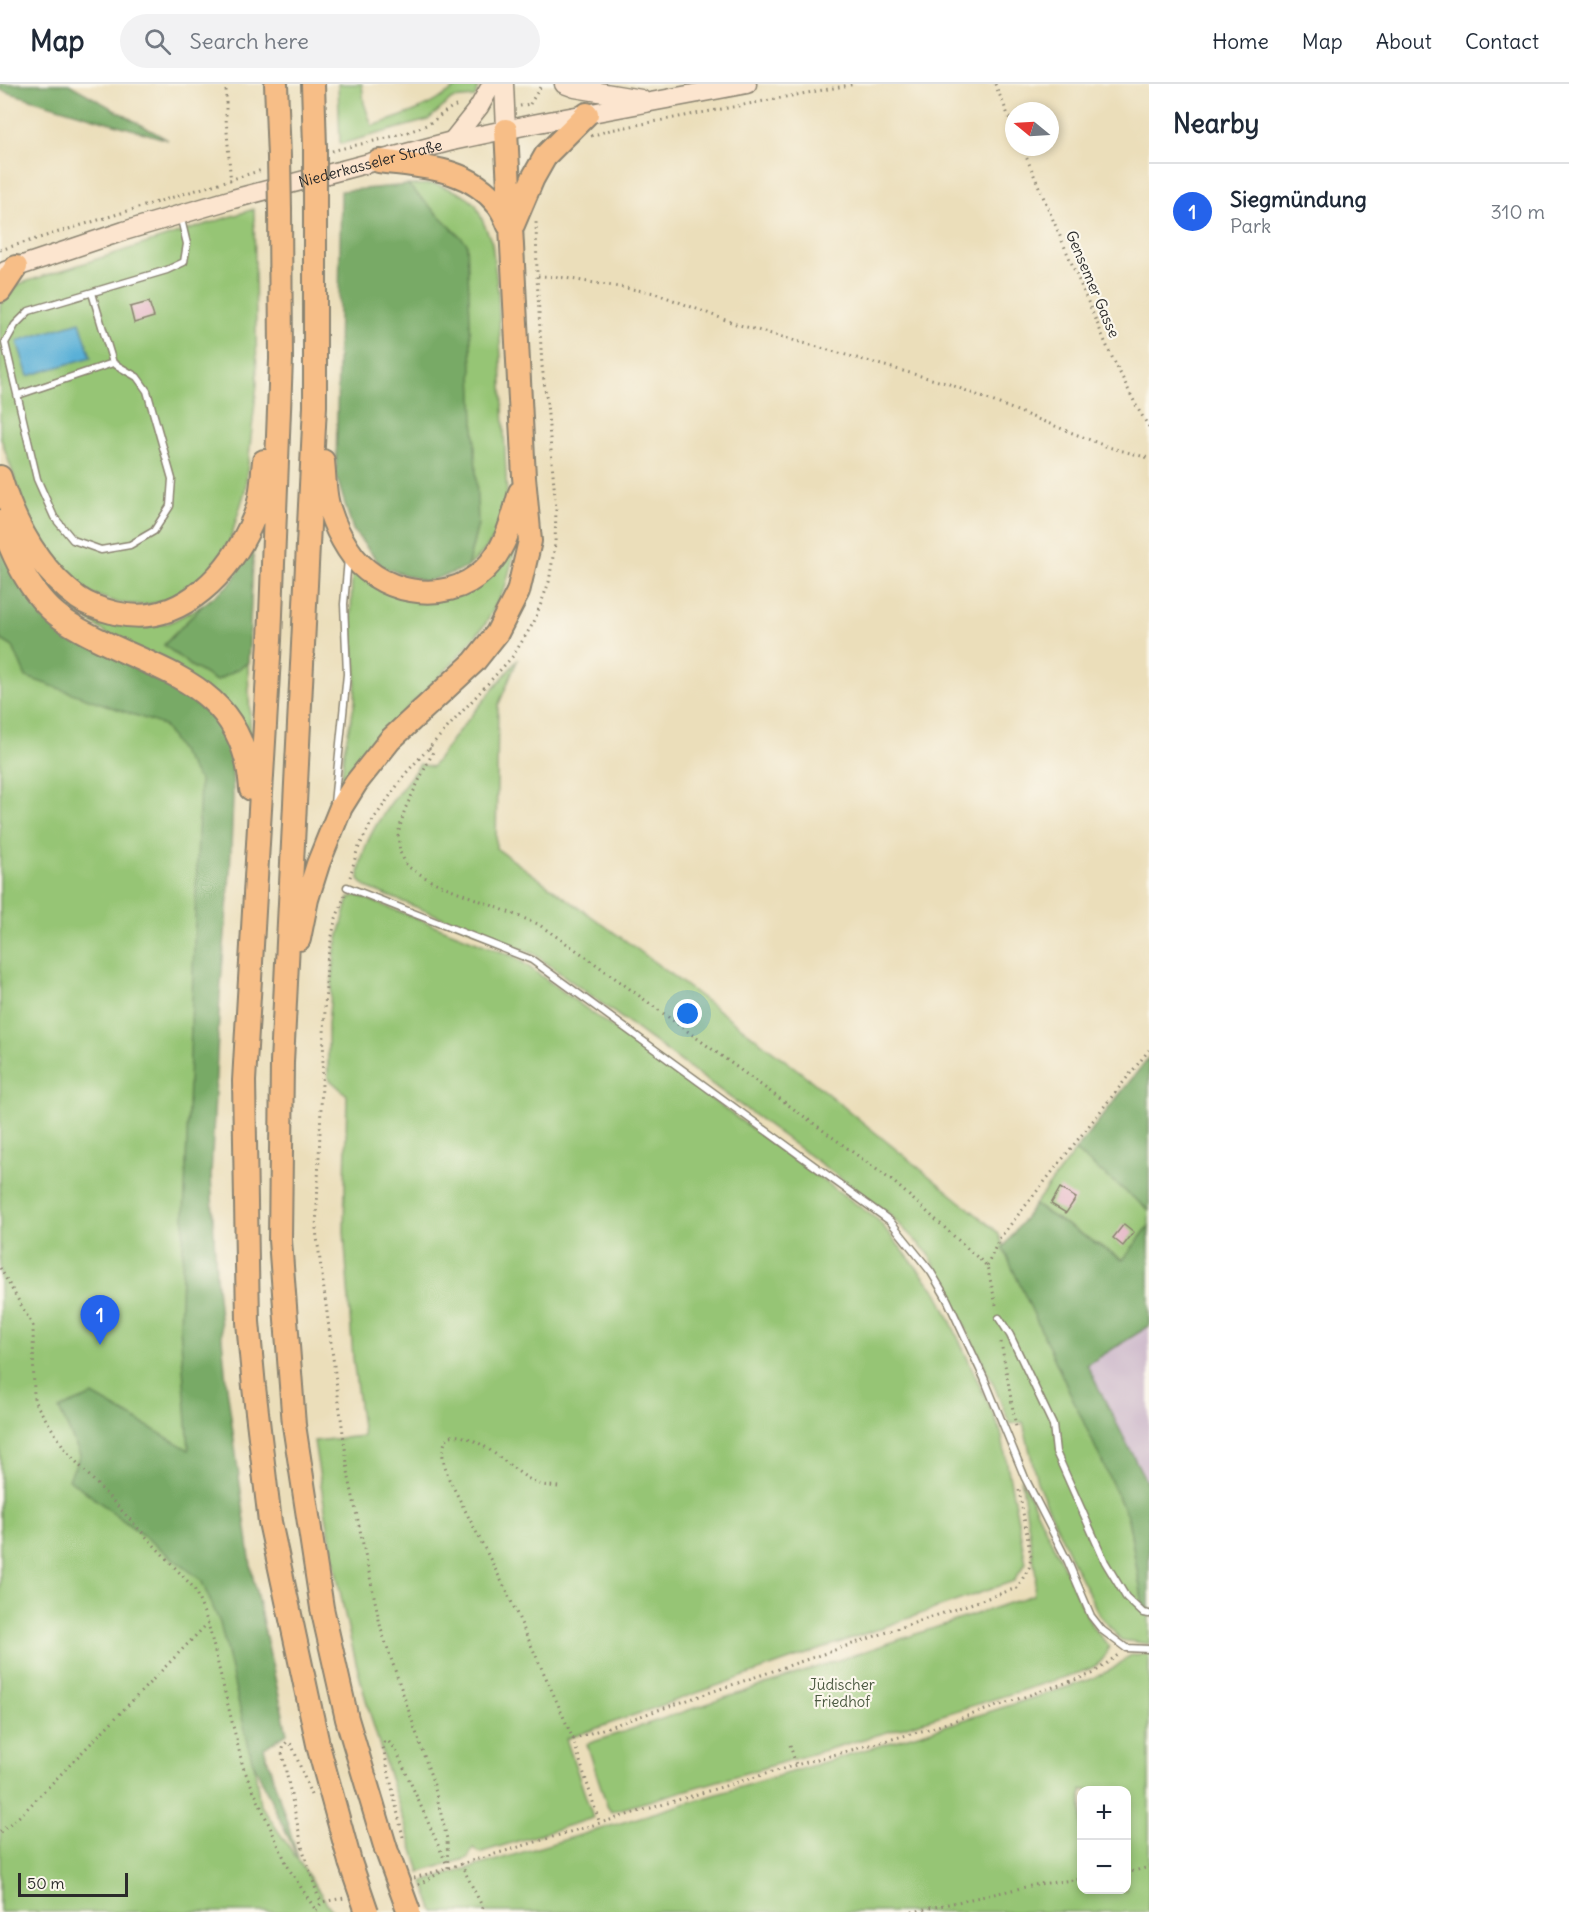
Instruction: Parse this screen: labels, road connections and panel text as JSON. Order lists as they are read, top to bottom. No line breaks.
{"streets":{"main road":["Niederkasseler Straße"],"path":["Gensemer Gasse"]},"parks":["Jüdischer Friedhof"],"scale_bar":"50 m","north":"left","page":{"header":"Map","search":"Search here","nav":["Home","Map","About","Contact"],"heading":"Nearby","list":[{"mark":"1","name":"Siegmündung","note":"Park","value":"310 m"}],"pins":"1","map_buttons":["+","−"],"scale":"50 m"}}
